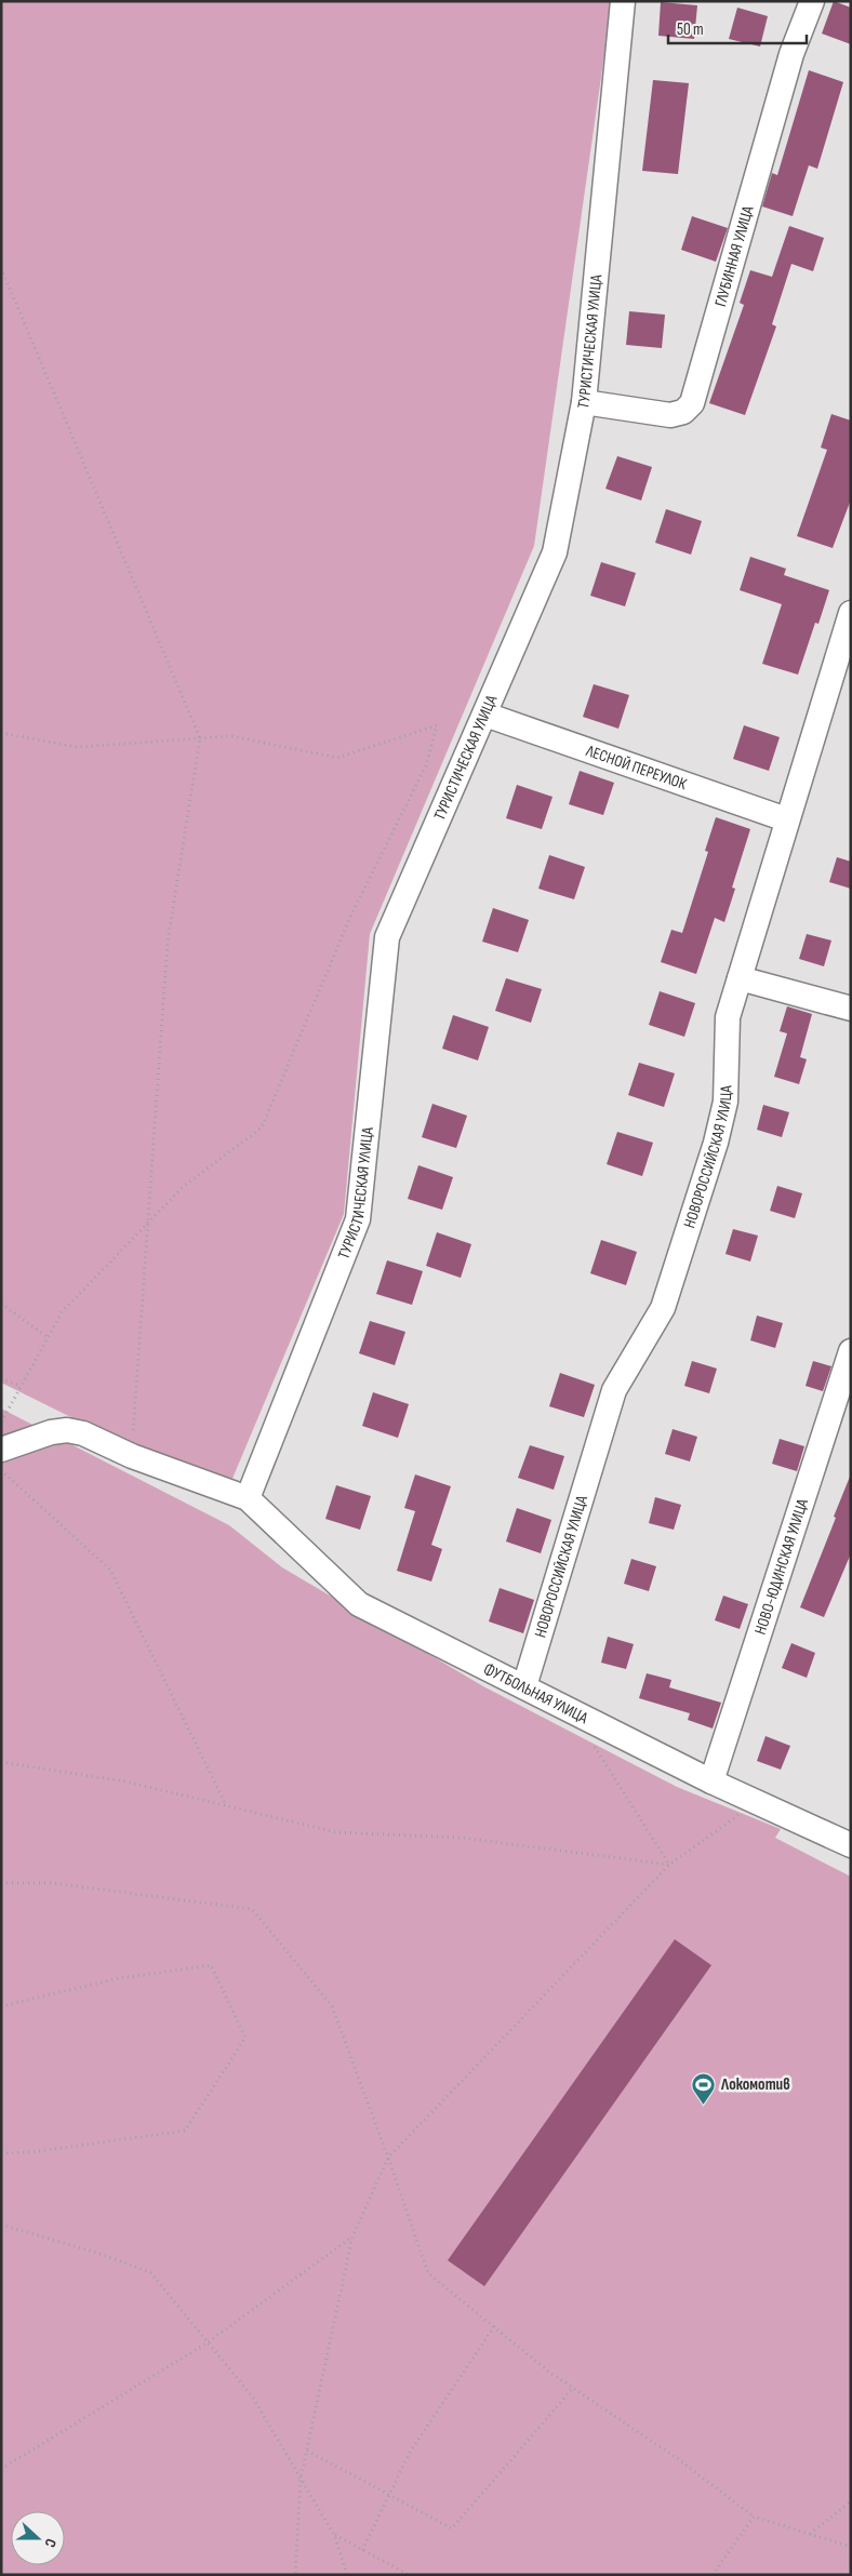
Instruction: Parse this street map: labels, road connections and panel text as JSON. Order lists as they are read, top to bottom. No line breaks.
{"streets":{"street":["ГЛУБИННАЯ УЛИЦА","ТУРИСТИЧЕСКАЯ УЛИЦА","ЛЕСНОЙ ПЕРЕУЛОК","НОВОРОССИЙСКАЯ УЛИЦА","НОВО-ЮДИНСКАЯ УЛИЦА","ФУТБОЛЬНАЯ УЛИЦА"]},"crossings":[["ГЛУБИННАЯ УЛИЦА","ТУРИСТИЧЕСКАЯ УЛИЦА"],["ТУРИСТИЧЕСКАЯ УЛИЦА","ЛЕСНОЙ ПЕРЕУЛОК"],["ТУРИСТИЧЕСКАЯ УЛИЦА","ФУТБОЛЬНАЯ УЛИЦА"],["ЛЕСНОЙ ПЕРЕУЛОК","НОВОРОССИЙСКАЯ УЛИЦА"],["НОВОРОССИЙСКАЯ УЛИЦА","ФУТБОЛЬНАЯ УЛИЦА"],["НОВО-ЮДИНСКАЯ УЛИЦА","ФУТБОЛЬНАЯ УЛИЦА"]],"places":{"sports":["Локомотив"]},"scale_bar":"50 m","north":"right"}
